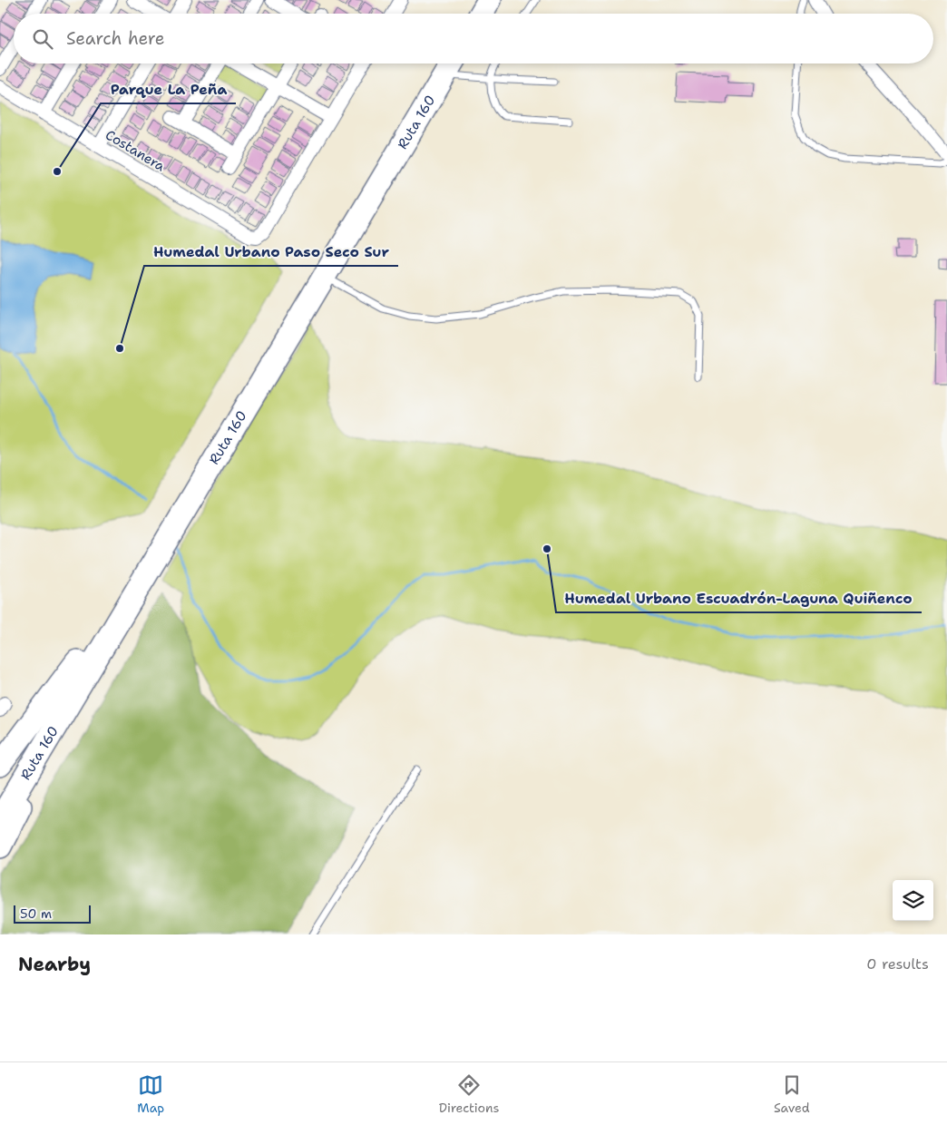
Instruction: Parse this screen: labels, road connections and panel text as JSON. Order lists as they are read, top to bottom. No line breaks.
{"streets":{"highway":["Ruta 160"],"street":["Costanera"]},"places":["Parque La Peña","Humedal Urbano Paso Seco Sur","Humedal Urbano Escuadrón-Laguna Quiñenco"],"scale_bar":"50 m","page":{"search":"Search here","scale":"50 m","heading":["Nearby","0 results"],"nav":["Map","Directions","Saved"]}}
